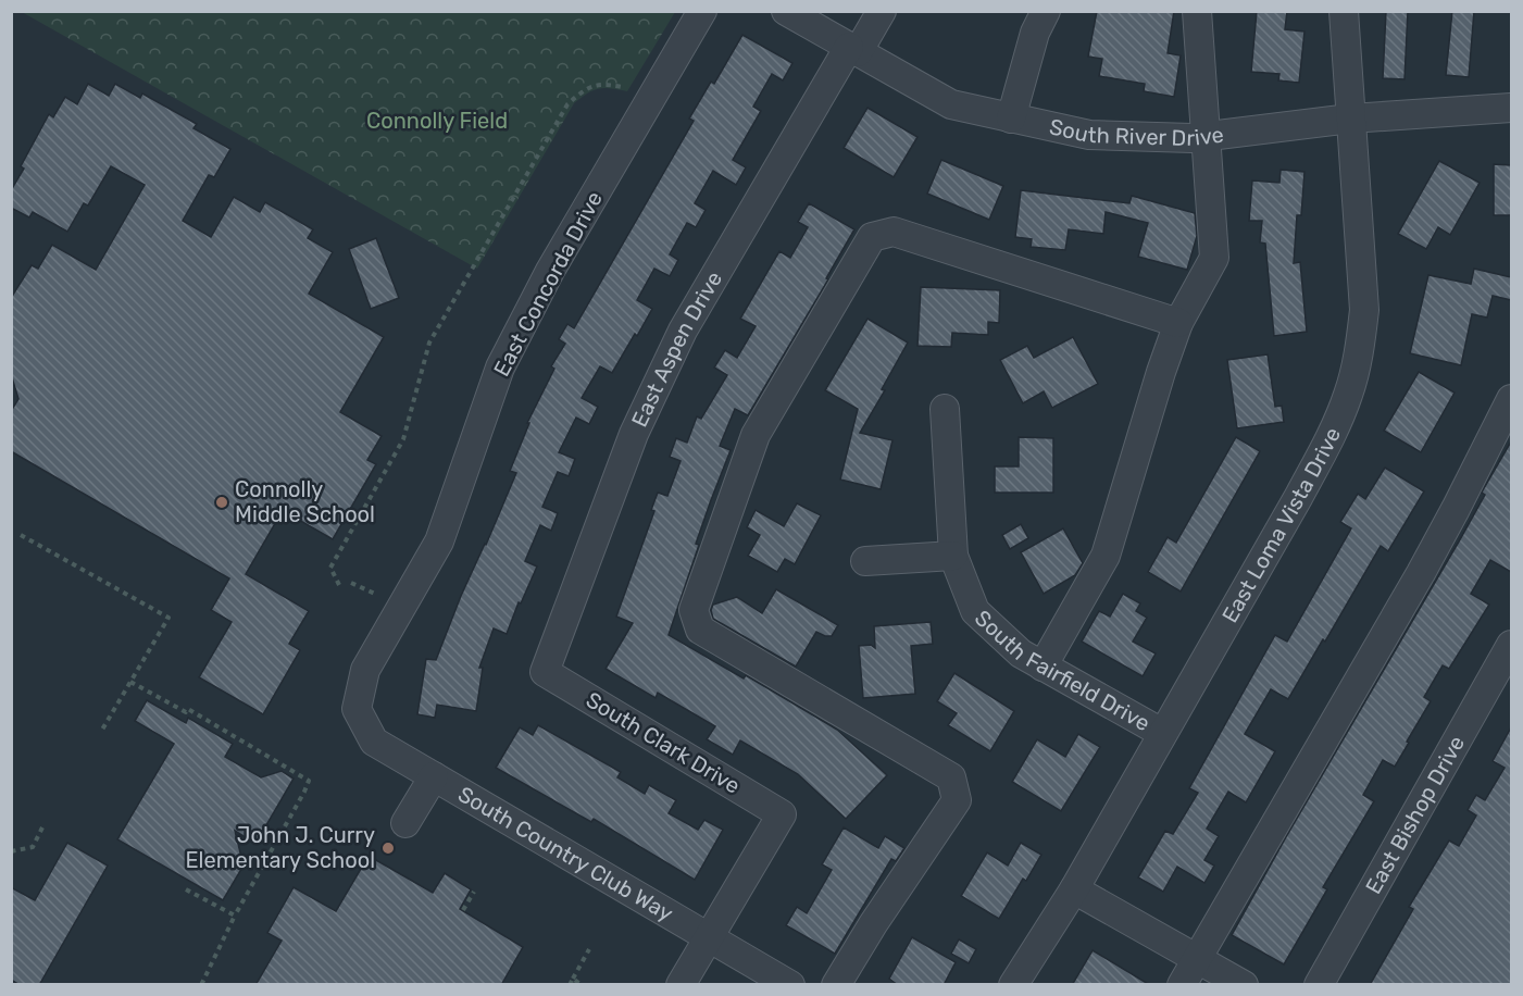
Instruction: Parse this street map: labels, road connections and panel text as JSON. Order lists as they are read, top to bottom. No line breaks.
{"streets":{"street":["South River Drive","East Concorda Drive","East Aspen Drive","East Loma Vista Drive","South Fairfield Drive","South Clark Drive","East Bishop Drive","South Country Club Way"]},"crossings":[["South River Drive","East Aspen Drive"],["South River Drive","East Loma Vista Drive"],["East Concorda Drive","South Country Club Way"],["East Aspen Drive","South Clark Drive"],["East Loma Vista Drive","South Fairfield Drive"],["South Clark Drive","South Country Club Way"]],"parks":["Connolly Field"],"places":["Connolly Middle School","John J. Curry Elementary School"]}
